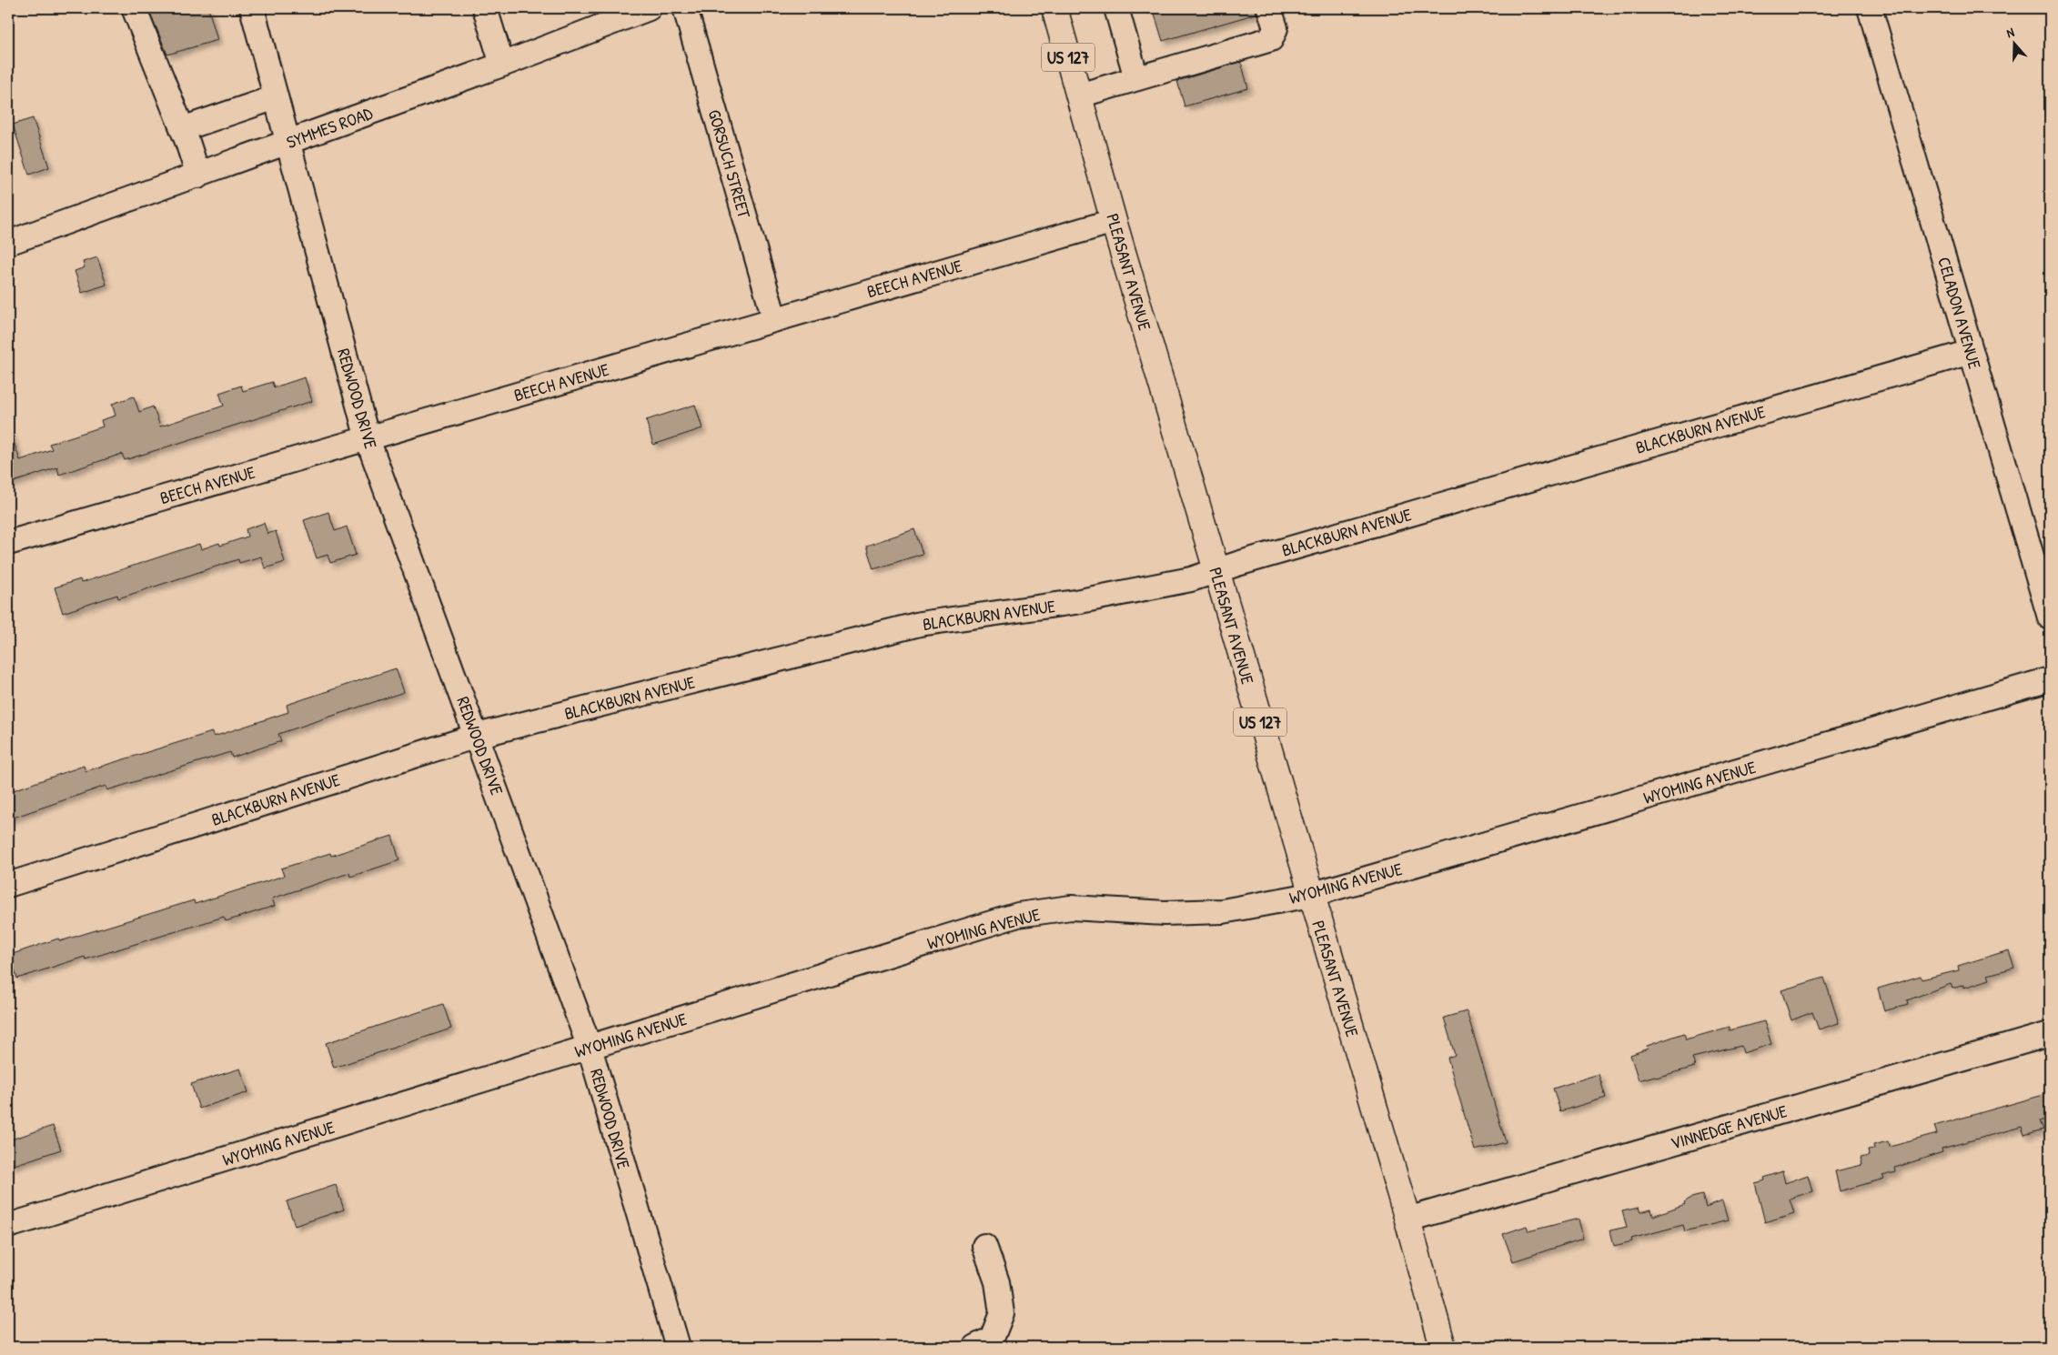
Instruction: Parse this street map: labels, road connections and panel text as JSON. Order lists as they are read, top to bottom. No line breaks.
{"streets":{"main road":["US 127","PLEASANT AVENUE"],"street":["SYMMES ROAD","GORSUCH STREET","BEECH AVENUE","CELADON AVENUE","REDWOOD DRIVE","BLACKBURN AVENUE","WYOMING AVENUE","VINNEDGE AVENUE"]},"crossings":[["SYMMES ROAD","REDWOOD DRIVE"],["GORSUCH STREET","BEECH AVENUE"],["PLEASANT AVENUE","BEECH AVENUE"],["PLEASANT AVENUE","BLACKBURN AVENUE"],["PLEASANT AVENUE","WYOMING AVENUE"],["PLEASANT AVENUE","VINNEDGE AVENUE"],["BEECH AVENUE","REDWOOD DRIVE"],["CELADON AVENUE","BLACKBURN AVENUE"],["REDWOOD DRIVE","BLACKBURN AVENUE"],["REDWOOD DRIVE","WYOMING AVENUE"]],"north":"top"}
